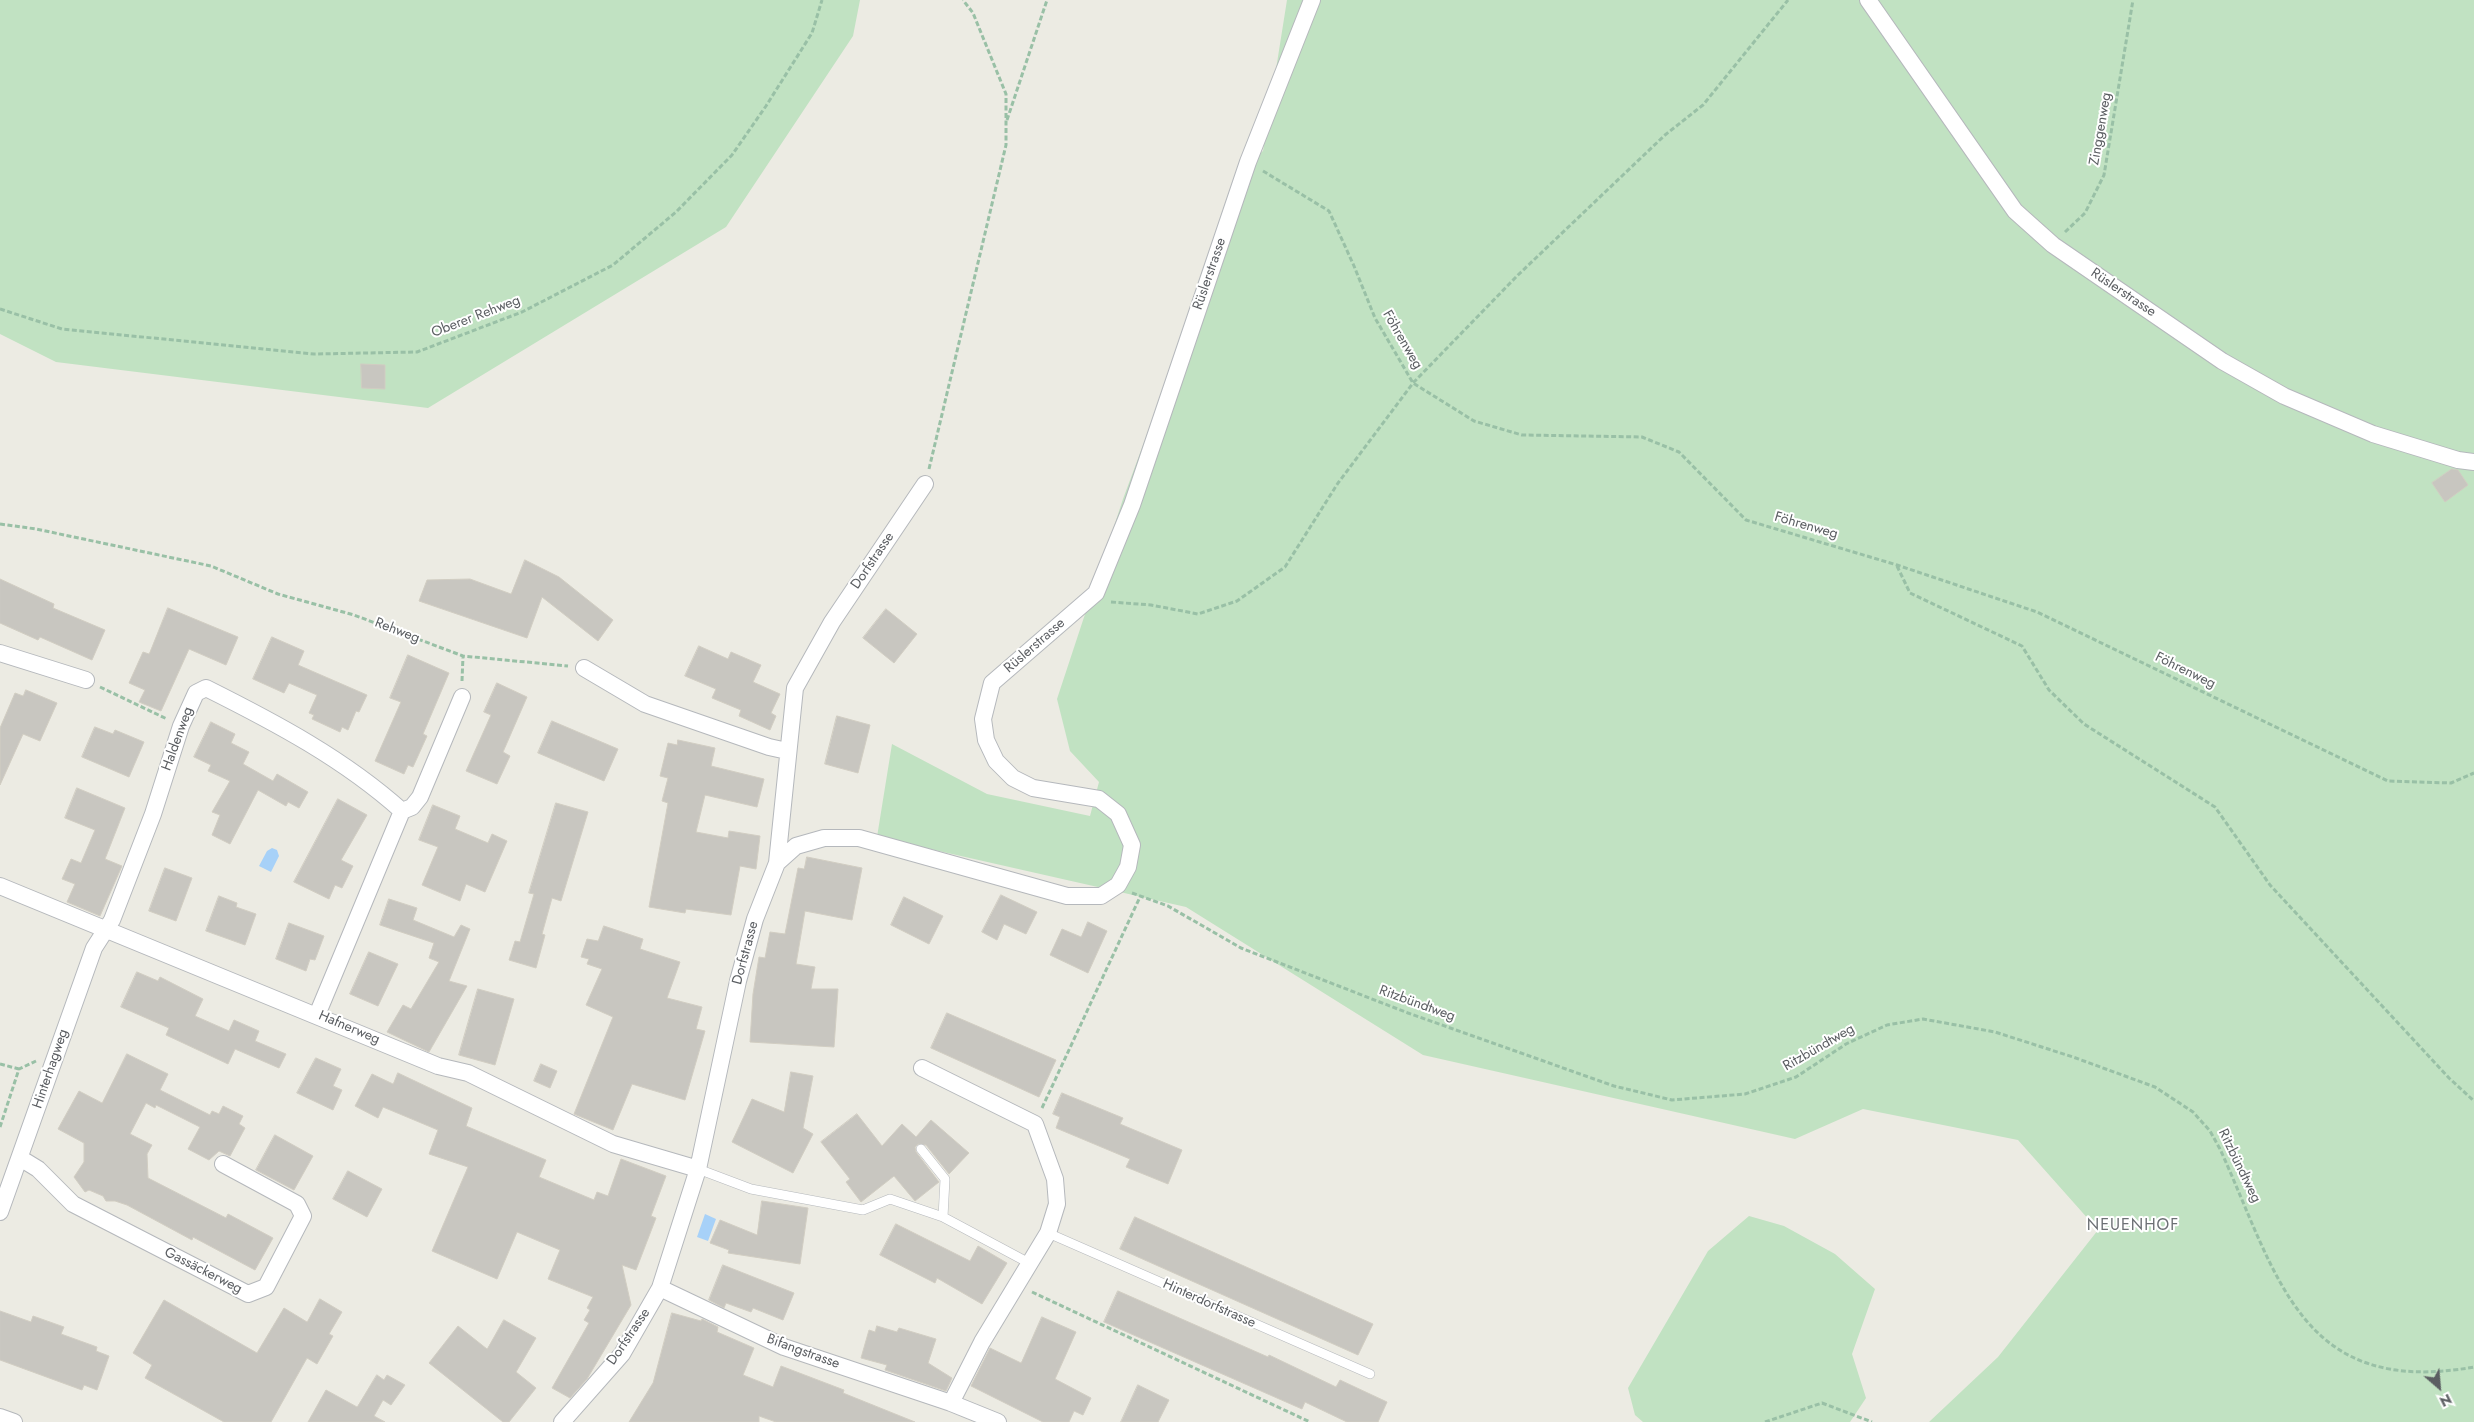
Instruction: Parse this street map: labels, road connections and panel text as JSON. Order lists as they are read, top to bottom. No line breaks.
{"streets":{"street":["Rüslerstrasse","Dorfstrasse","Haldenweg","Hafnerweg","Hinterhagweg","Gassäckerweg","Bifangstrasse"],"lane":["Hinterdorfstrasse"],"path":["Zinggenweg","Oberer Rehweg","Föhrenweg","Rehweg","Ritzbündtweg"]},"crossings":[["Zinggenweg","Rüslerstrasse"],["Rüslerstrasse","Föhrenweg"],["Rüslerstrasse","Ritzbündtweg"],["Dorfstrasse","Hafnerweg"],["Dorfstrasse","Bifangstrasse"],["Haldenweg","Hafnerweg"],["Haldenweg","Hinterhagweg"],["Hafnerweg","Hinterhagweg"],["Hinterhagweg","Gassäckerweg"]],"districts":["NEUENHOF"],"north":"bottom right"}
